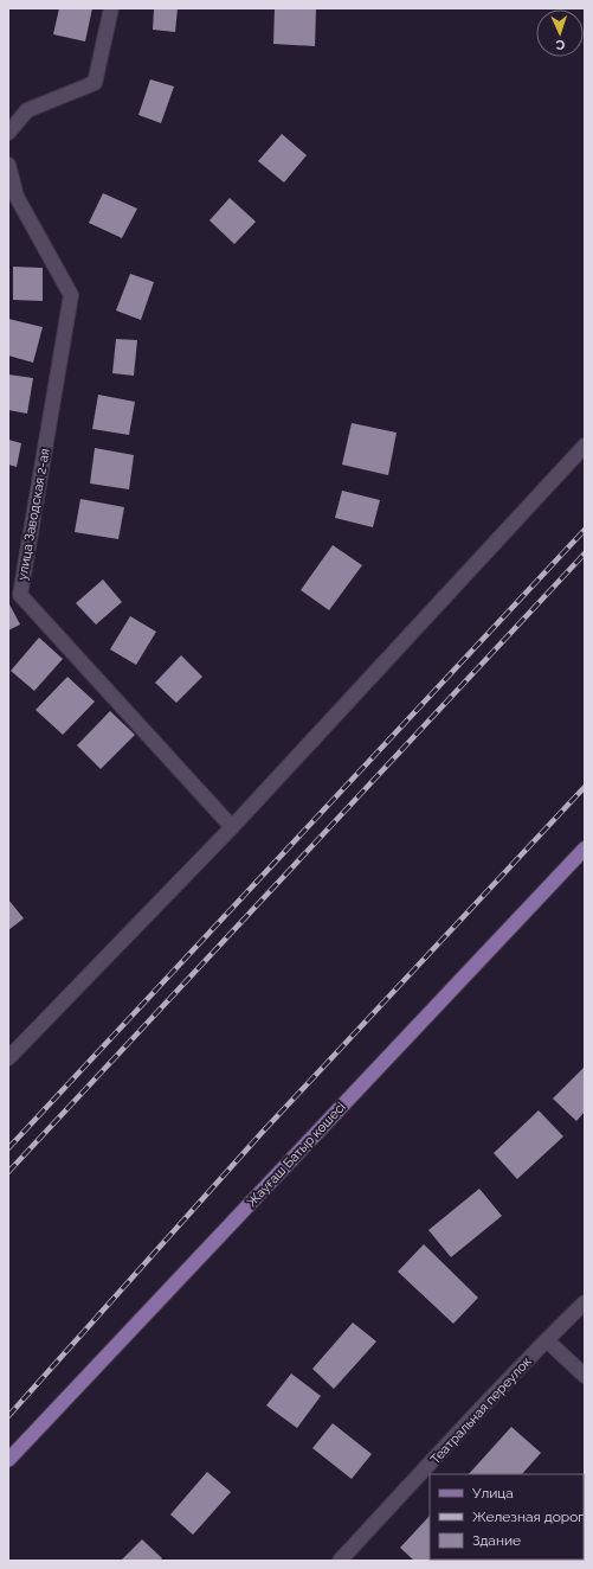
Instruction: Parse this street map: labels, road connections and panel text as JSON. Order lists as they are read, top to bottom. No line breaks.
{"streets":{"main road":["Жауғаш Батыр көшесі"],"street":["улица Заводская 2-ая","Театральная переулок"]},"legend":["Улица","Железная дорога","Здание"],"north":"bottom"}
